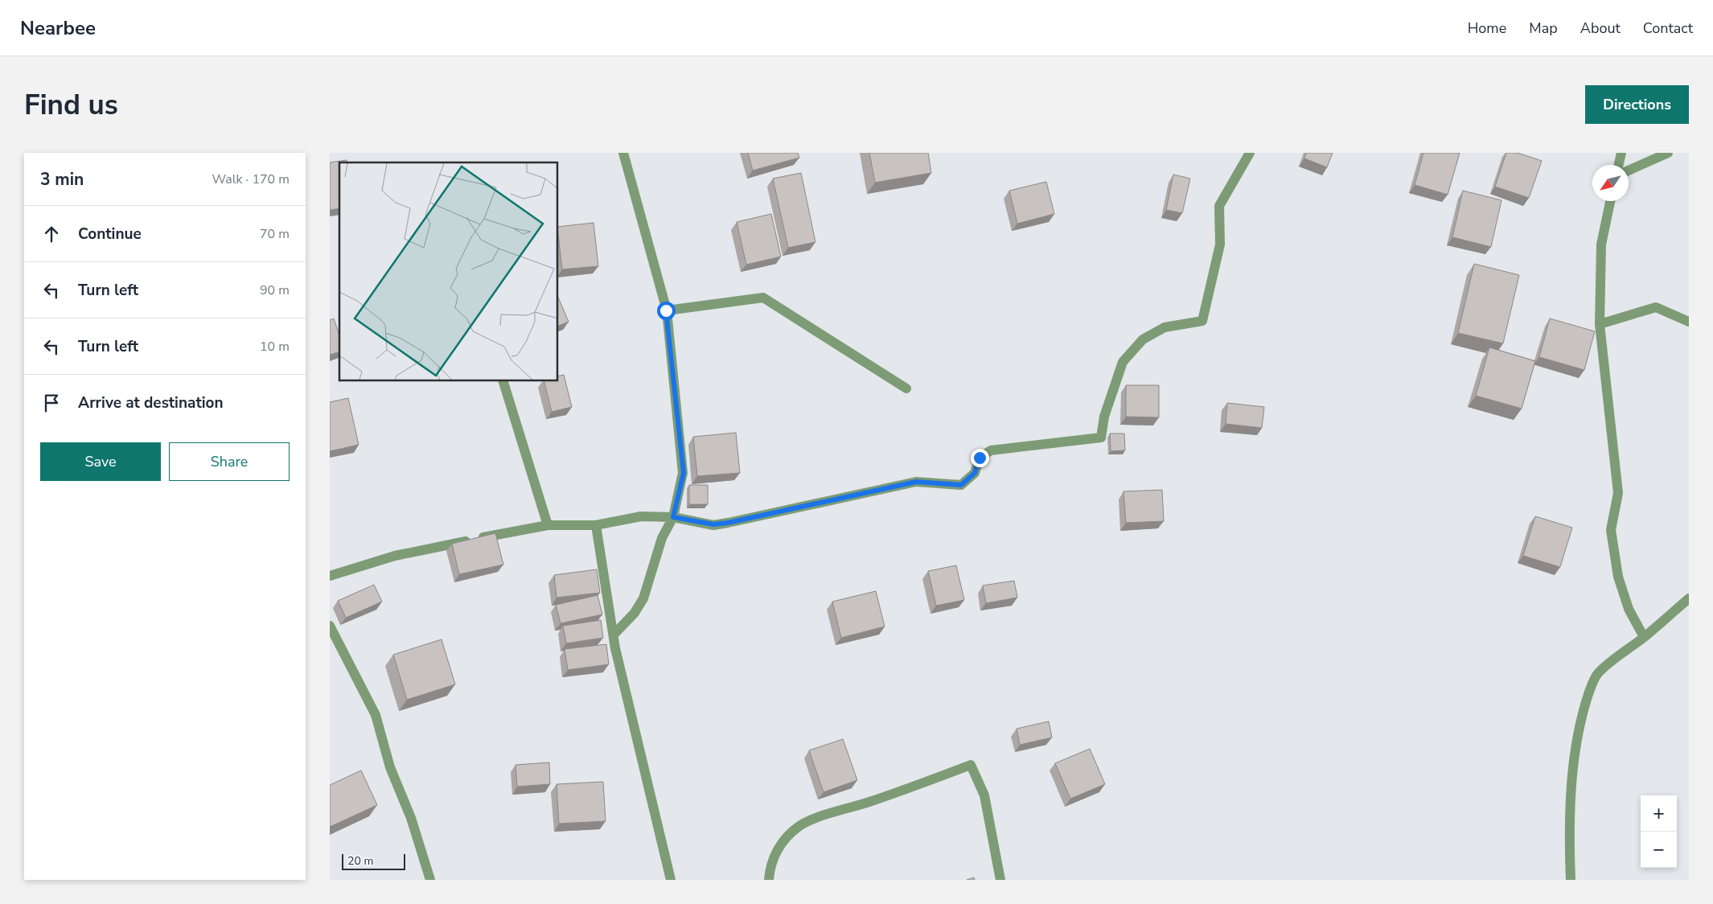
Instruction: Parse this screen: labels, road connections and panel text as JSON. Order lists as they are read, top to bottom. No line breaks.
{"scale_bar":"20 m","north":"bottom left","page":{"header":"Nearbee","nav":["Home","Map","About","Contact"],"buttons":["Directions",["Save","Share"]],"title":"Find us","heading":["3 min","Walk · 170 m"],"list":[["Continue","70 m"],["Turn left","90 m"],["Turn left","10 m"],"Arrive at destination"],"map_buttons":["+","−"],"scale":"20 m"}}
